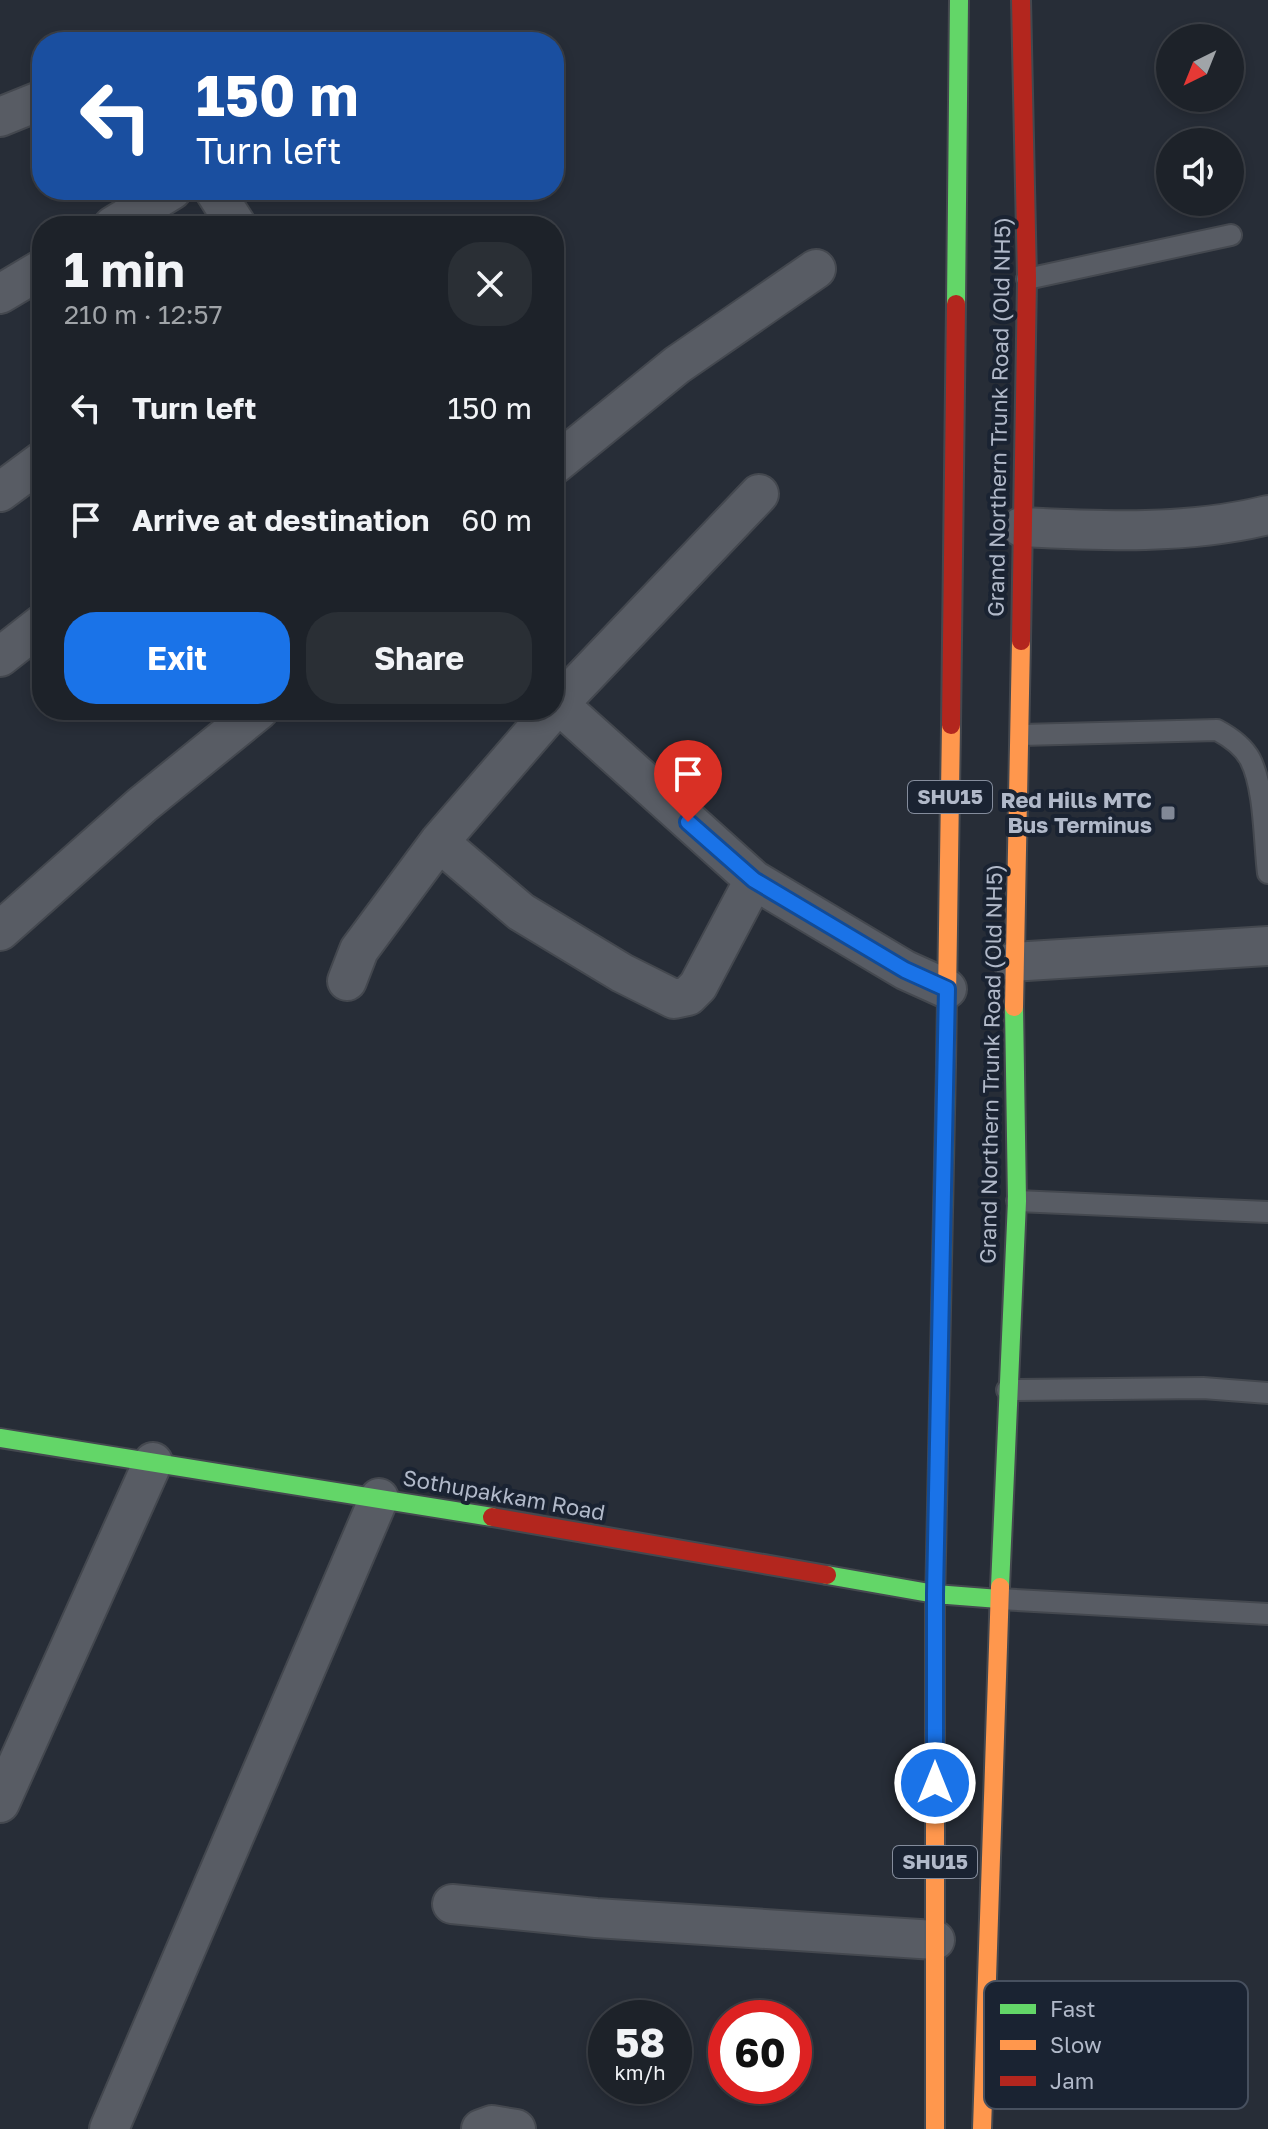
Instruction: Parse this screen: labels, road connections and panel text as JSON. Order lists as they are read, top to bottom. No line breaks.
{"streets":{"main road":["Grand Northern Trunk Road (Old NH5)","SHU15","Sothupakkam Road"]},"crossings":[["Grand Northern Trunk Road (Old NH5)","Sothupakkam Road"]],"places":{"transit":["Red Hills MTC Bus Terminus"]},"legend":["Fast","Slow","Jam"],"north":"bottom left","page":{"turn":["150 m","Turn left"],"heading":["1 min","210 m · 12:57"],"list":[{"name":"Turn left","value":"150 m"},{"name":"Arrive at destination","value":"60 m"}],"buttons":["Exit","Share"],"speed":"58 km/h","limit":"60"}}
